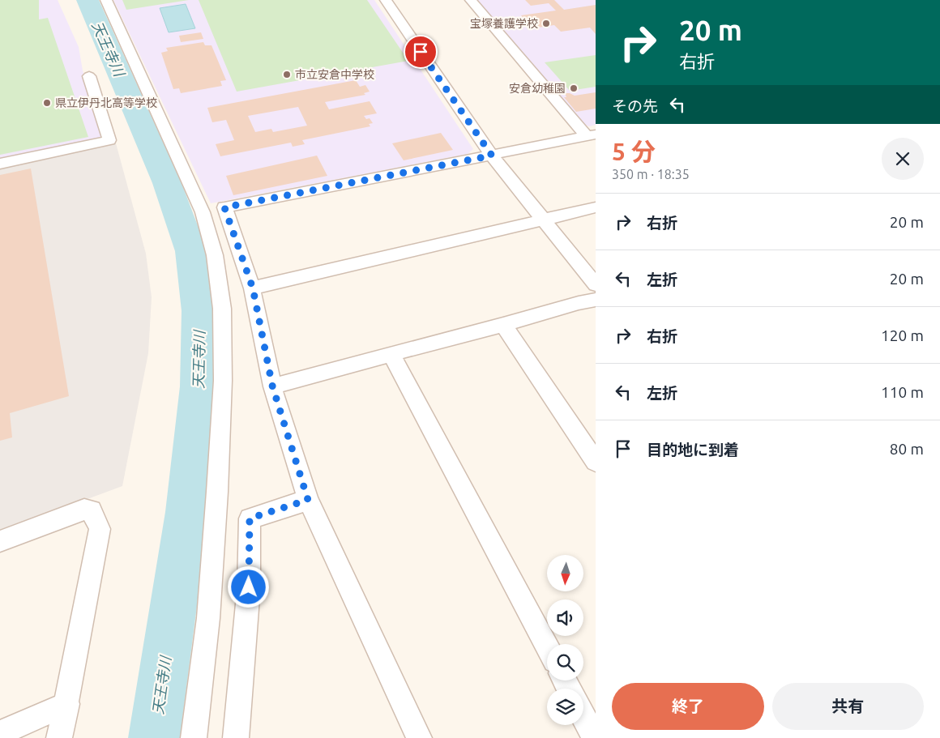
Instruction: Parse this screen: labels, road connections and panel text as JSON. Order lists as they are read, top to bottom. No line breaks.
{"water":["天王寺川"],"places":["宝塚養護学校","市立安倉中学校","安倉幼稚園","県立伊丹北高等学校"],"north":"bottom","page":{"turn":["20 m","右折"],"then":"その先","heading":["5 分","350 m · 18:35"],"list":[{"name":"右折","value":"20 m"},{"name":"左折","value":"20 m"},{"name":"右折","value":"120 m"},{"name":"左折","value":"110 m"},{"name":"目的地に到着","value":"80 m"}],"buttons":["終了","共有"]}}
